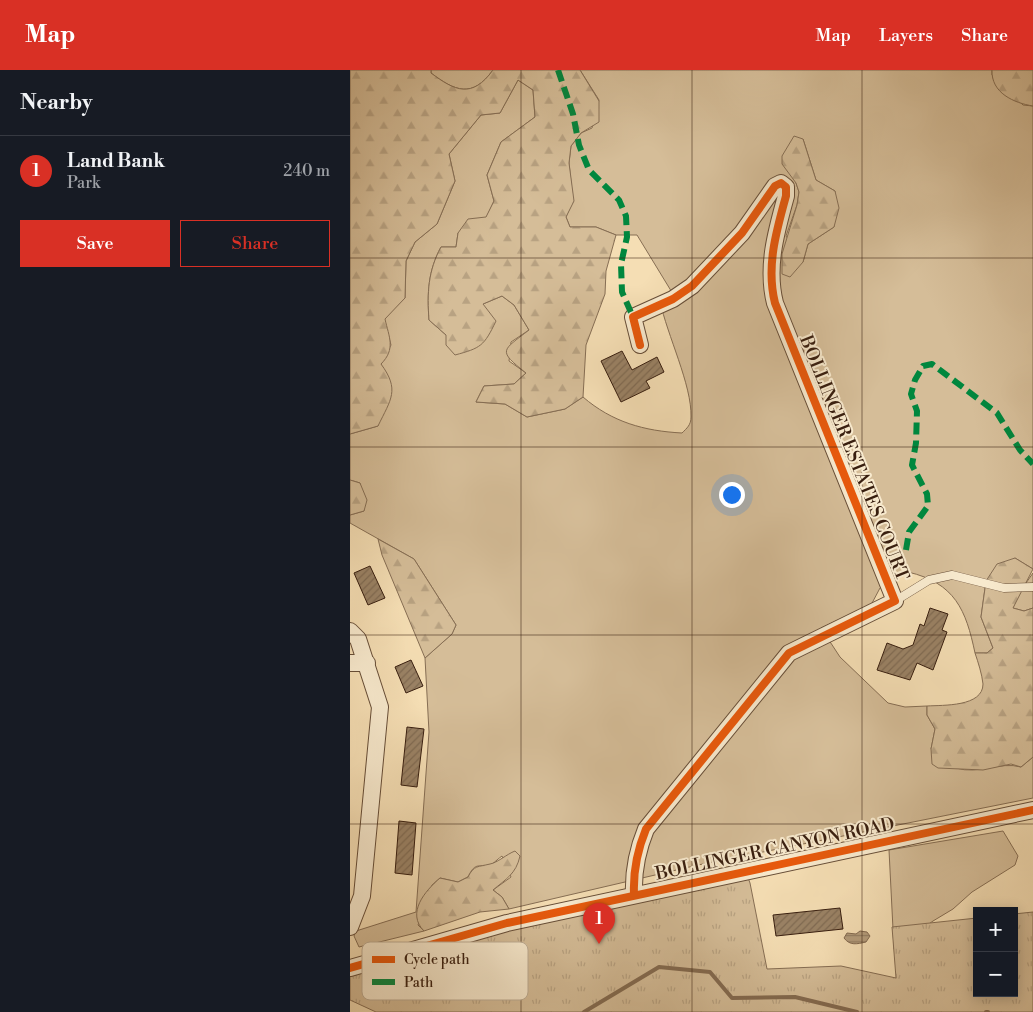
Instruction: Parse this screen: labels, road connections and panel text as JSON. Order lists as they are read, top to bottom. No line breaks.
{"streets":{"street":["BOLLINGER ESTATES COURT","BOLLINGER CANYON ROAD"]},"crossings":[["BOLLINGER ESTATES COURT","BOLLINGER CANYON ROAD"]],"legend":["Cycle path","Path"],"page":{"header":"Map","nav":["Map","Layers","Share"],"heading":"Nearby","list":[{"mark":"1","name":"Land Bank","note":"Park","value":"240 m"}],"buttons":["Save","Share"],"pins":"1","map_buttons":["+","−"]}}
